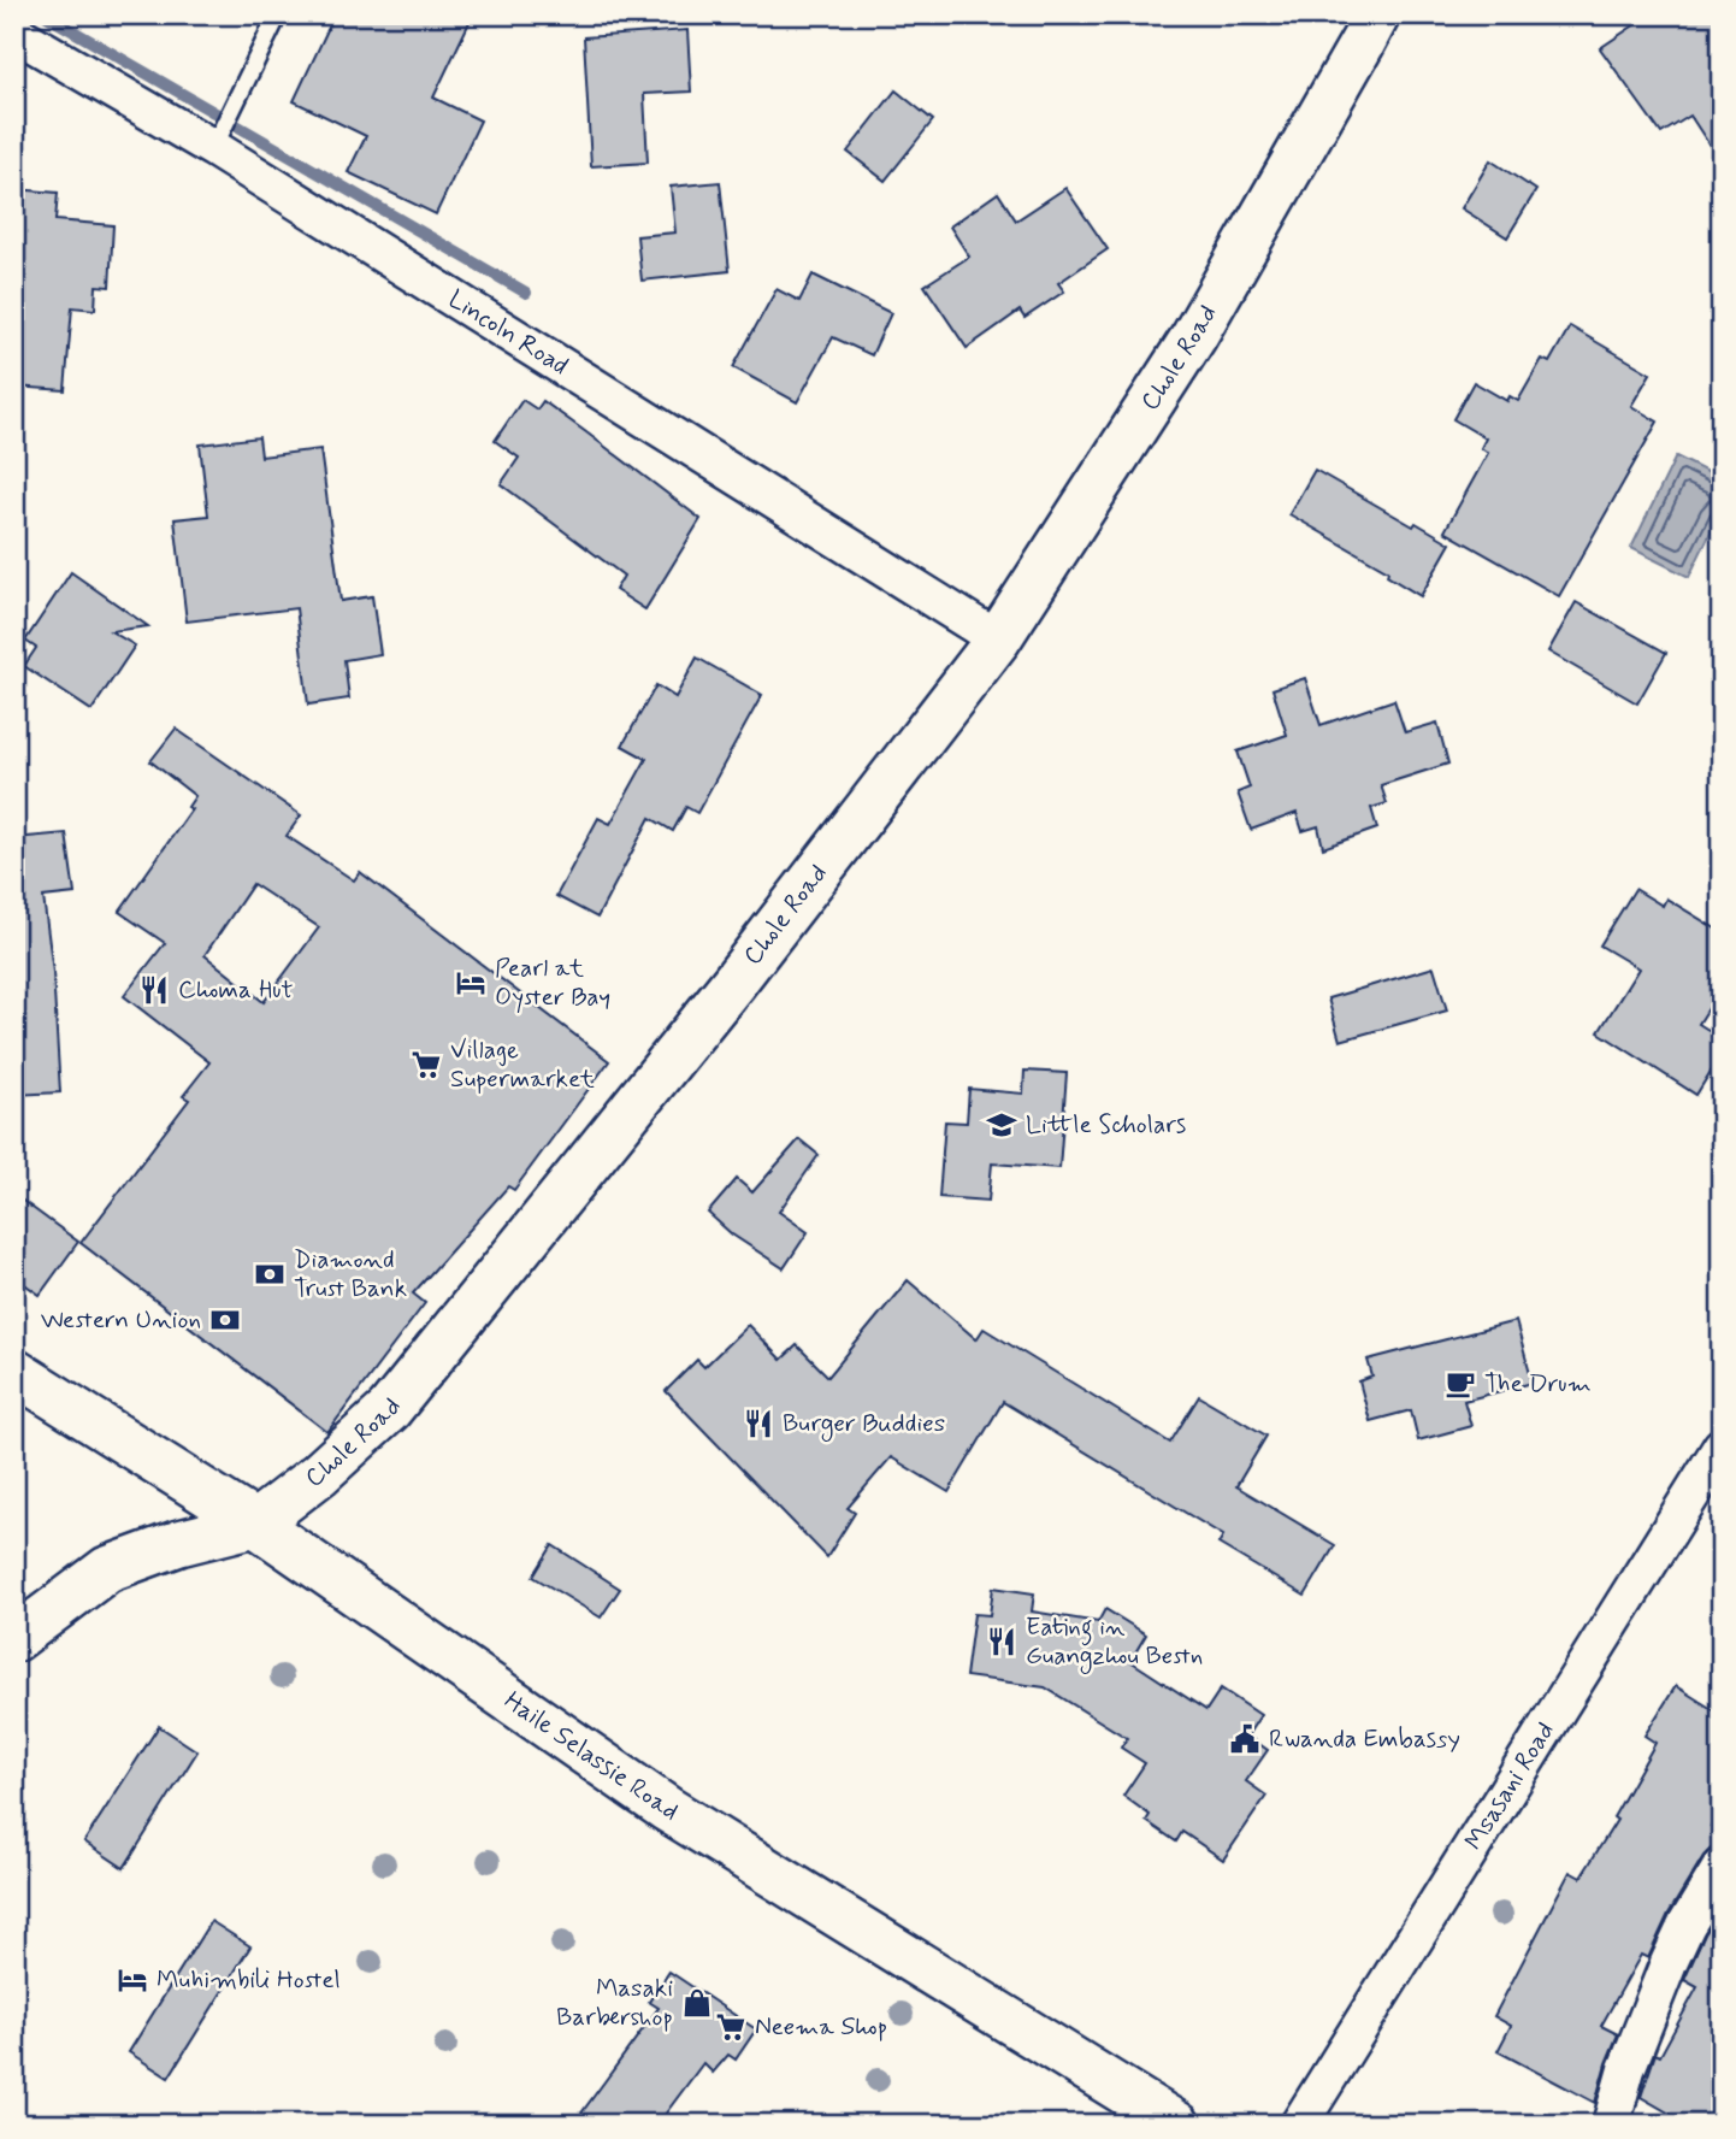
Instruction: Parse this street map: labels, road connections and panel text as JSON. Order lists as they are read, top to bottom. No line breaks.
{"streets":{"street":["Lincoln Road","Chole Road","Haile Selassie Road","Msasani Road"]},"crossings":[["Lincoln Road","Chole Road"],["Chole Road","Haile Selassie Road"]],"places":{"hotel":["Pearl at Oyster Bay","Muhimbili Hostel"],"restaurant":["Choma Hut","Burger Buddies","Eating in Guangzhou Bestn"],"supermarket":["Village Supermarket","Neema Shop"],"school or university":["Little Scholars"],"bank":["Diamond Trust Bank","Western Union"],"cafe":["The Drum"],"public building":["Rwanda Embassy"],"shop":["Masaki Barbershop"]}}
